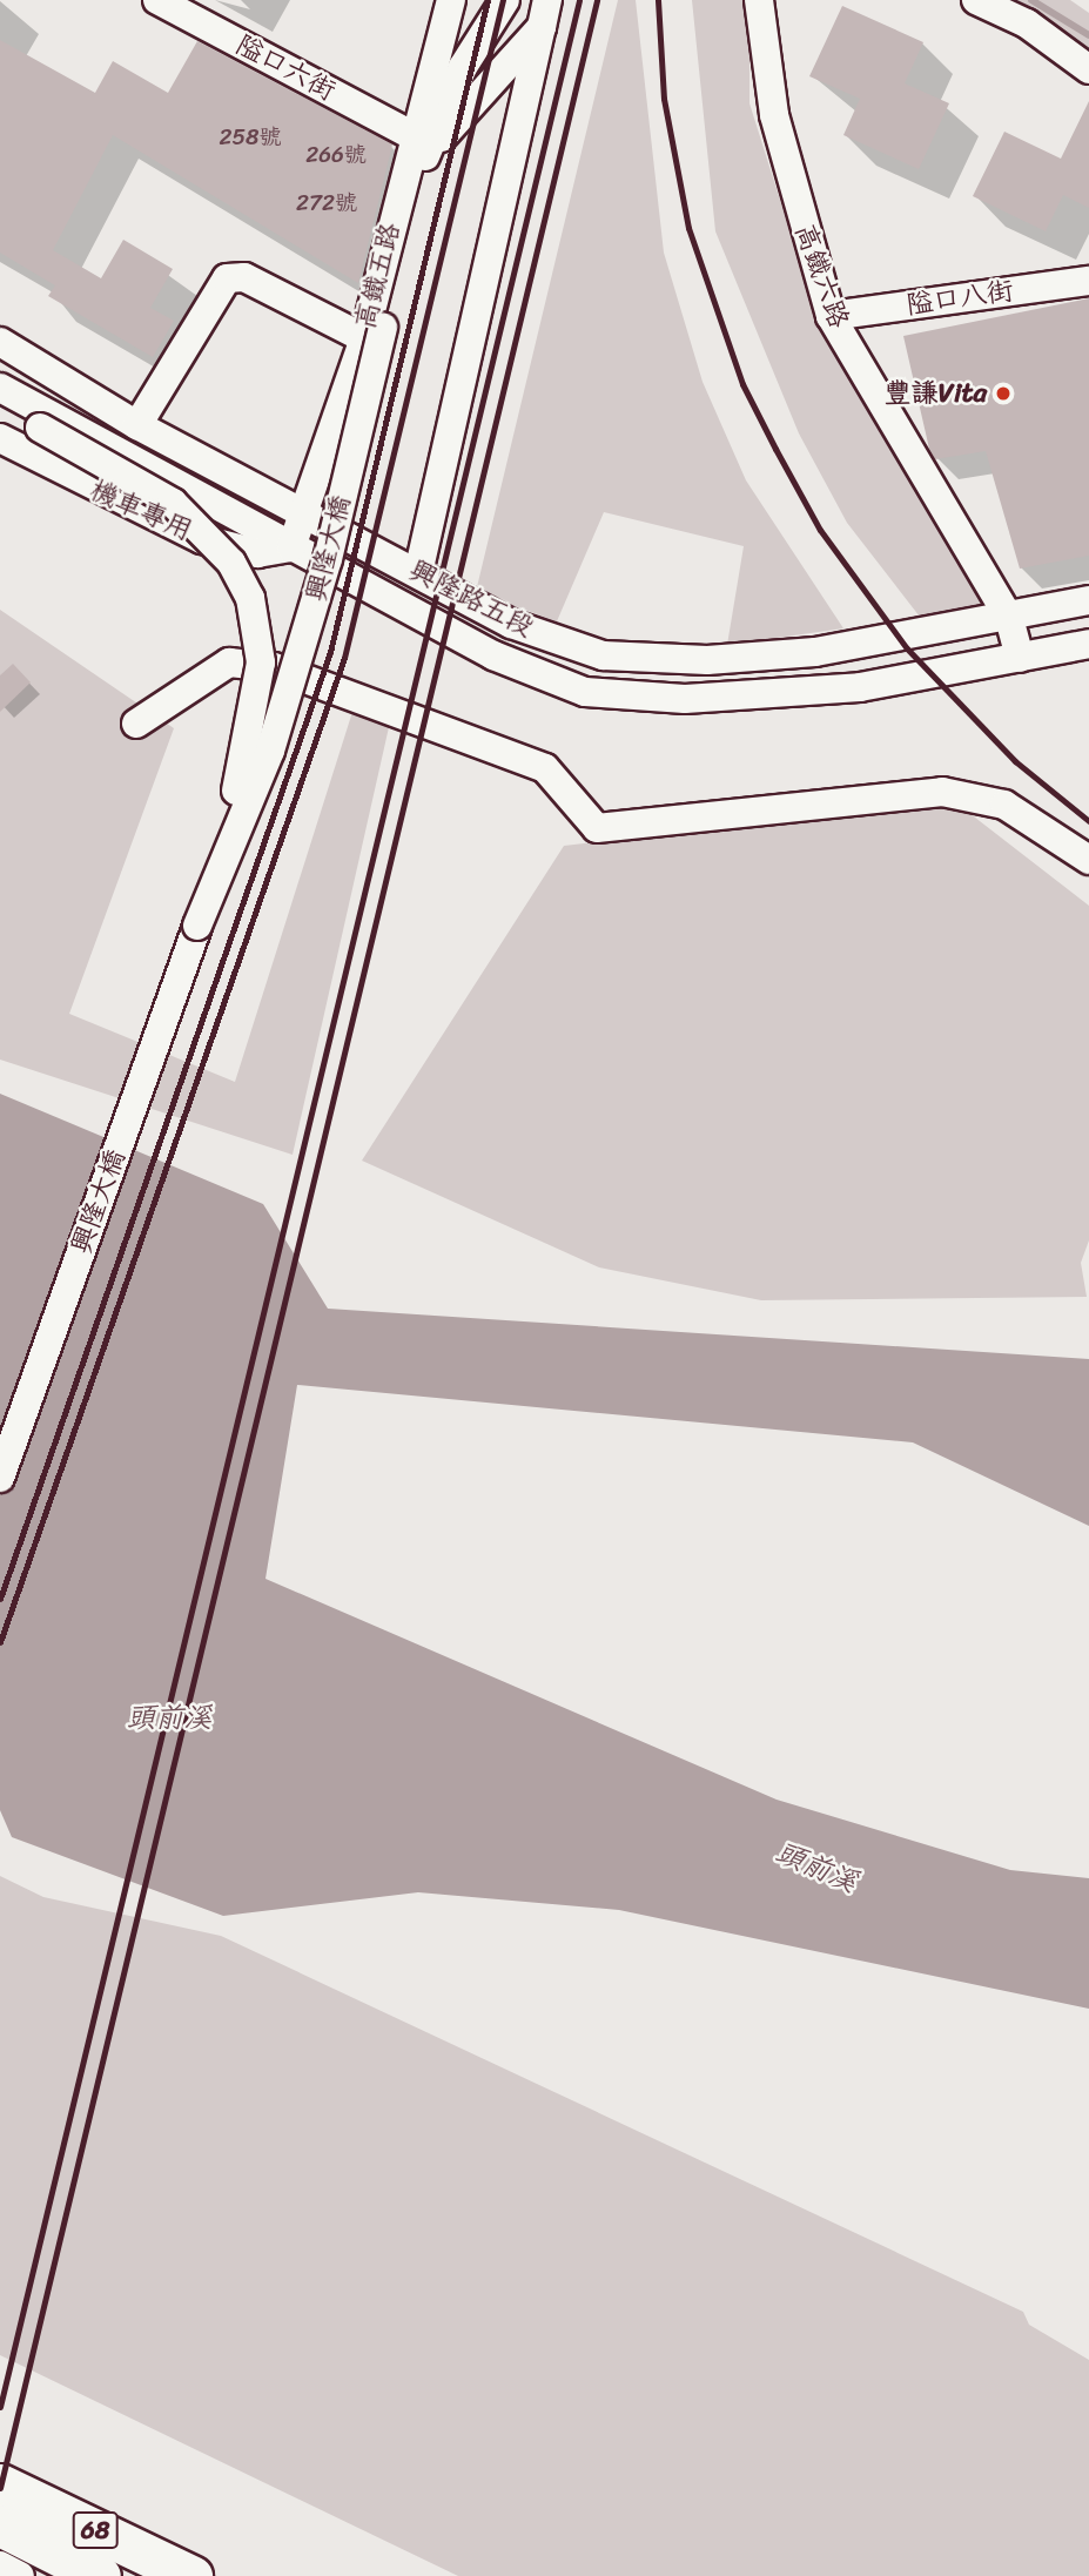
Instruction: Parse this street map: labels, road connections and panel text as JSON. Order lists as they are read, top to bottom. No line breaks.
{"streets":{"highway":["68"],"street":["隘口六街","高鐵五路","高鐵六路","隘口八街","機車專用","興隆大橋","興隆路五段"]},"crossings":[["隘口六街","興隆大橋"],["高鐵五路","機車專用"],["高鐵五路","興隆大橋"],["高鐵五路","興隆路五段"],["高鐵六路","隘口八街"],["高鐵六路","興隆路五段"],["機車專用","興隆路五段"]],"water":["頭前溪"],"places":["豐謙Vita"],"house_numbers":["258號","266號","272號"]}
